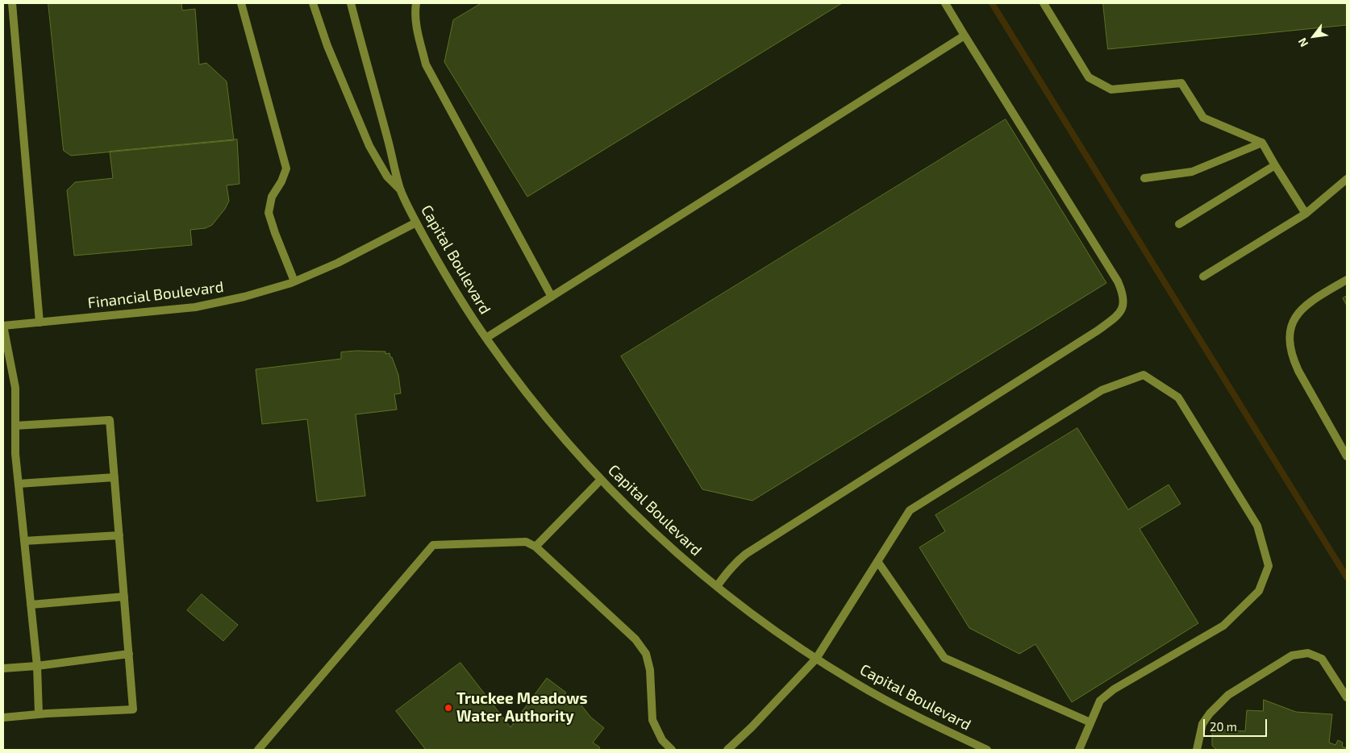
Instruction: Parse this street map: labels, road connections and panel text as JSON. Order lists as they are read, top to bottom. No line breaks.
{"streets":{"street":["Capital Boulevard","Financial Boulevard"]},"crossings":[["Capital Boulevard","Financial Boulevard"]],"places":["Truckee Meadows Water Authority"],"scale_bar":"20 m","north":"bottom left"}
